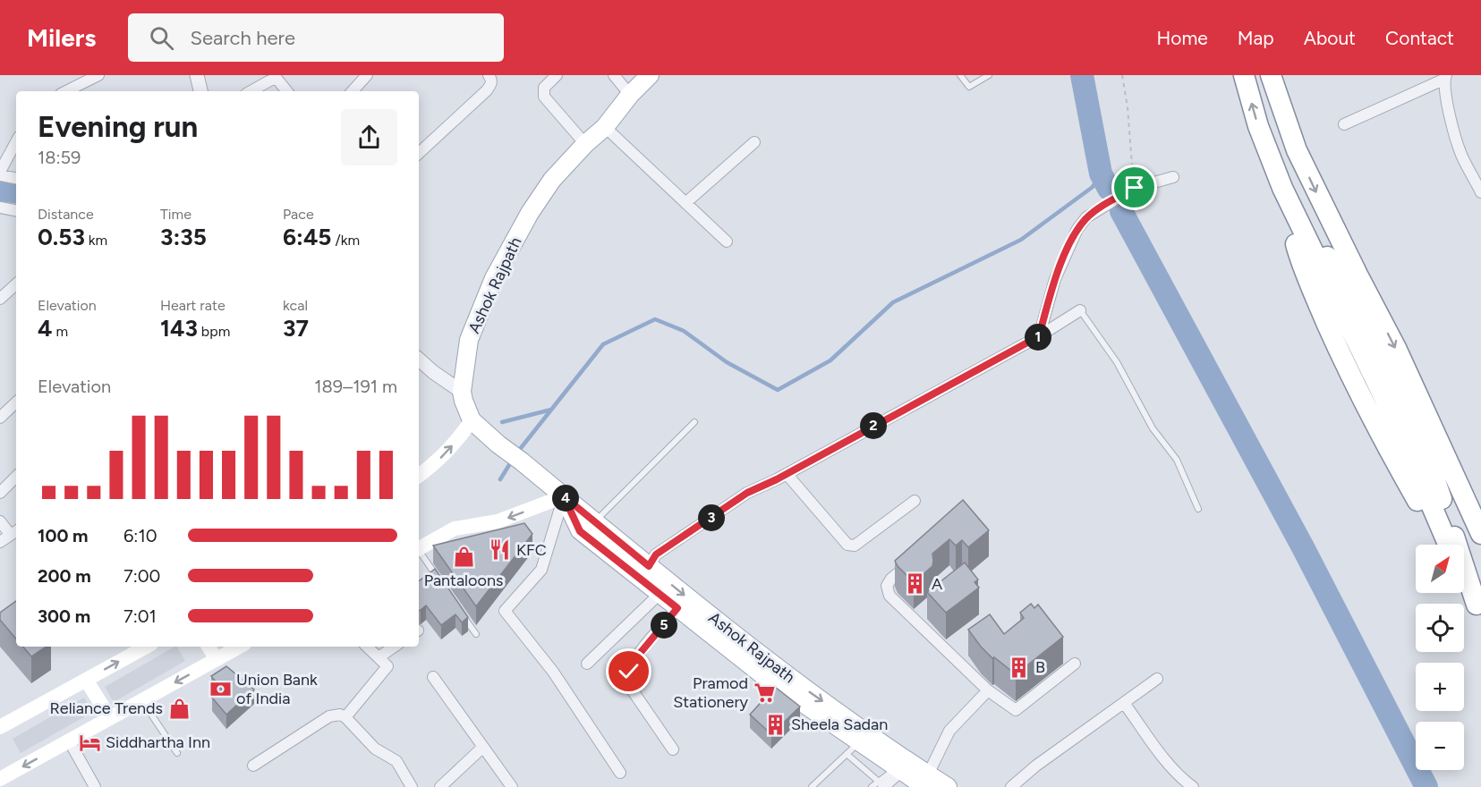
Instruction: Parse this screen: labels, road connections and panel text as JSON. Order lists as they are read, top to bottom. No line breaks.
{"streets":{"main road":["Ashok Rajpath"]},"places":{"restaurant":["KFC"],"shop":["Pantaloons","Reliance Trends"],"building":["A","B","Sheela Sadan"],"bank":["Union Bank of India"],"supermarket":["Pramod Stationery"],"hotel":["Siddhartha Inn"]},"north":"top right","page":{"header":"Milers","search":"Search here","nav":["Home","Map","About","Contact"],"heading":["Evening run","18:59"],"stats":[["Distance","0.53 km"],["Time","3:35"],["Pace","6:45 /km"],["Elevation","4 m"],["Heart rate","143 bpm"],["kcal","37"]],"pins":["1","2","4","3","5"],"chart":["Elevation","189–191 m"],"list":[{"name":"100 m","note":"6:10"},{"name":"200 m","note":"7:00"},{"name":"300 m","note":"7:01"}],"map_buttons":["+","−"]}}
